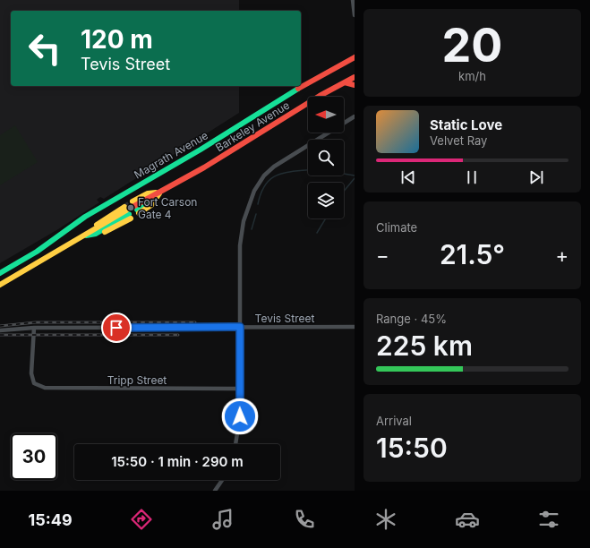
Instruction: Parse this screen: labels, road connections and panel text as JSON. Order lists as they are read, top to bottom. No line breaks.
{"streets":{"main road":["Barkeley Avenue","Magrath Avenue"],"street":["Tevis Street","Tripp Street"]},"crossings":[["Tevis Street","Tripp Street"]],"places":["Fort Carson Gate 4"],"north":"left","page":{"tile":[["20","km/h"],"Climate",["Range · 45%","225 km"],["Arrival","15:50"]],"turn":["120 m","Tevis Street"],"song":["Static Love","Velvet Ray"],"heat":["−","21.5°","+"],"limit":"30","trip":"15:50 · 1 min · 290 m","tabs":"15:49"}}
